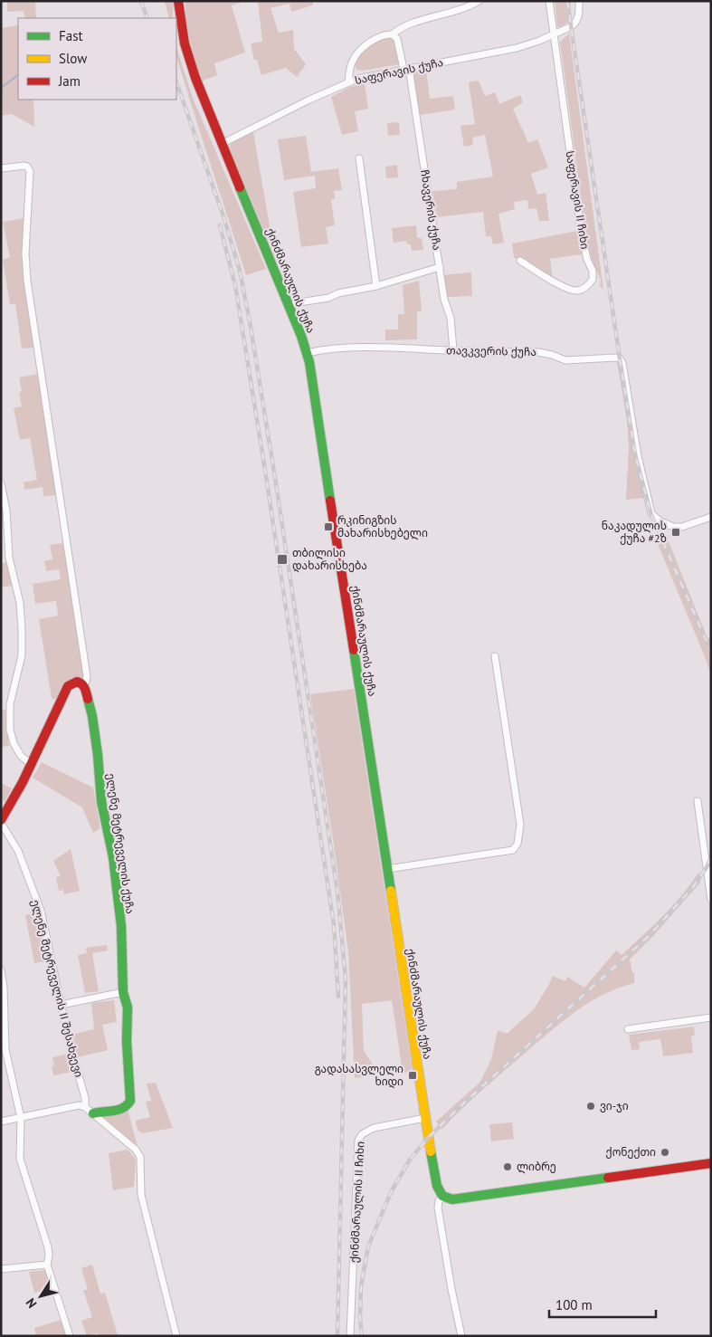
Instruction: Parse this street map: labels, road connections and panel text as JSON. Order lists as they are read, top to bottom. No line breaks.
{"streets":{"main road":["ქინძმარაულის ქუჩა","ელენე მეტრეველის ქუჩა"],"street":["საფერავის ქუჩა","საფერავის II ჩიხი","ჩხავერის ქუჩა","თავკვერის ქუჩა","ელენე მეტრეველის II შესახვევი","ქინძმარაულის II ჩიხი"]},"crossings":[["საფერავის ქუჩა","საფერავის II ჩიხი"],["საფერავის ქუჩა","ჩხავერის ქუჩა"],["საფერავის ქუჩა","ქინძმარაულის ქუჩა"],["ჩხავერის ქუჩა","თავკვერის ქუჩა"],["ქინძმარაულის ქუჩა","თავკვერის ქუჩა"],["ქინძმარაულის ქუჩა","ქინძმარაულის II ჩიხი"]],"places":{"transit":["რკინიგზის მახარისხებელი","ნაკადულის ქუჩა #2ზ","თბილისი დახარისხება","გადასასვლელი ხიდი"],"other":["ვი-ჯი","ქონექთი","ლიბრე"]},"legend":["Fast","Slow","Jam"],"scale_bar":"100 m","north":"bottom left"}
